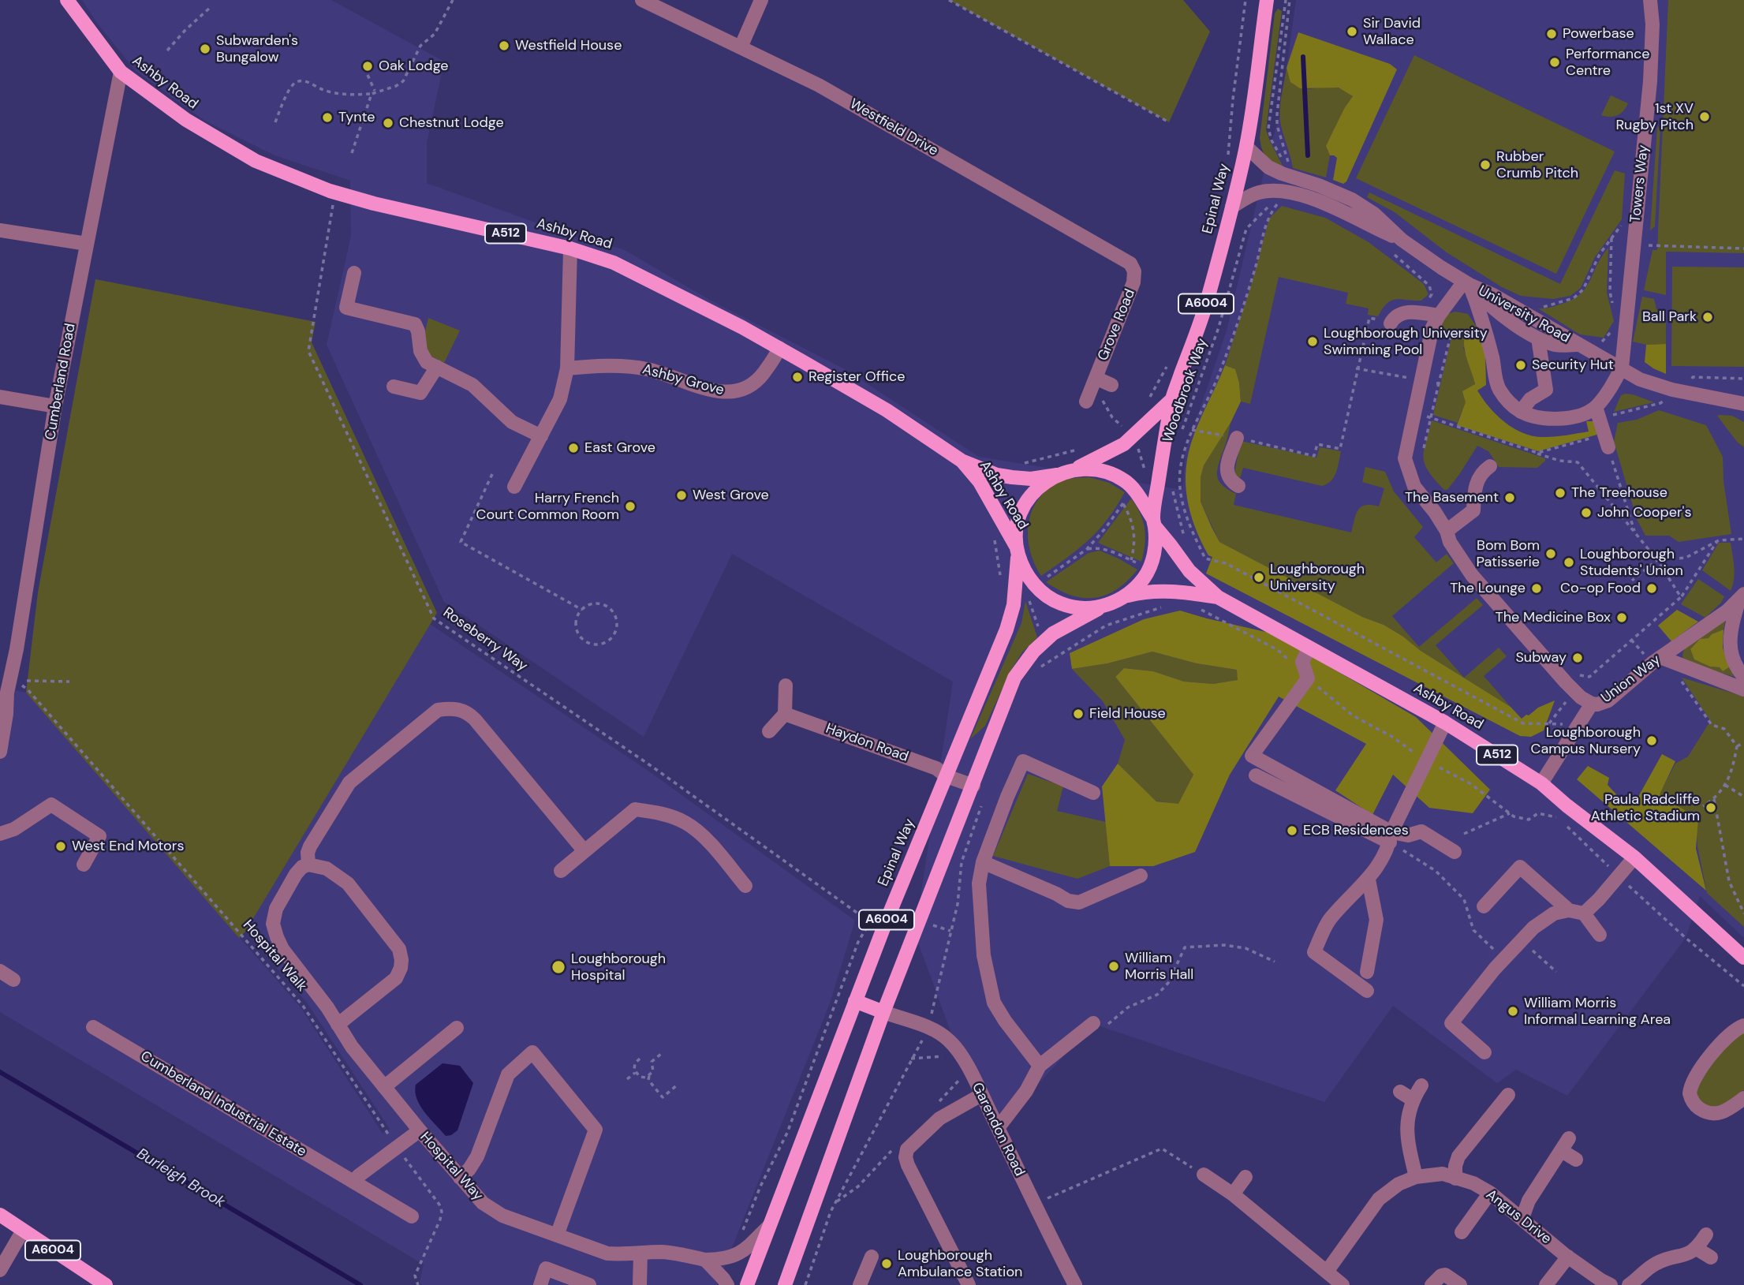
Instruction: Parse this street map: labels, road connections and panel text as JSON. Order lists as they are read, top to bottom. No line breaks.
{"streets":{"main road":["Ashby Road","Epinal Way","A512","A6004"],"street":["Westfield Drive","Towers Way","University Road","Grove Road","Ashby Grove","Cumberland Road","Union Way","Haydon Road","Cumberland Industrial Estate","Garendon Road","Hospital Way","Angus Drive"],"path":["Woodbrook Way","Roseberry Way","Hospital Walk"]},"crossings":[["Ashby Road","Epinal Way"],["Ashby Road","A6004"],["Ashby Road","Ashby Grove"],["Ashby Road","Cumberland Road"],["Ashby Road","Roseberry Way"],["Ashby Road","Union Way"],["Westfield Drive","Grove Road"],["Towers Way","University Road"],["Epinal Way","University Road"],["Epinal Way","Haydon Road"],["Epinal Way","Hospital Way"],["A6004","Haydon Road"],["A6004","Garendon Road"],["University Road","Woodbrook Way"],["Cumberland Road","Hospital Walk"]],"water":["Burleigh Brook"],"places":["Sir David Wallace","Powerbase","Westfield House","Subwarden's Bungalow","Performance Centre","Oak Lodge","1st XV Rugby Pitch","Tynte","Chestnut Lodge","Rubber Crumb Pitch","Ball Park","Loughborough University Swimming Pool","Security Hut","Register Office","East Grove","The Treehouse","West Grove","The Basement","Harry French Court Common Room","John Cooper's","Bom Bom Patisserie","Loughborough Students' Union","Loughborough University","The Lounge","Co-op Food","The Medicine Box","Subway","Field House","Loughborough Campus Nursery","Paula Radcliffe Athletic Stadium","ECB Residences","West End Motors","William Morris Hall","Loughborough Hospital","William Morris Informal Learning Area","Loughborough Ambulance Station"]}
